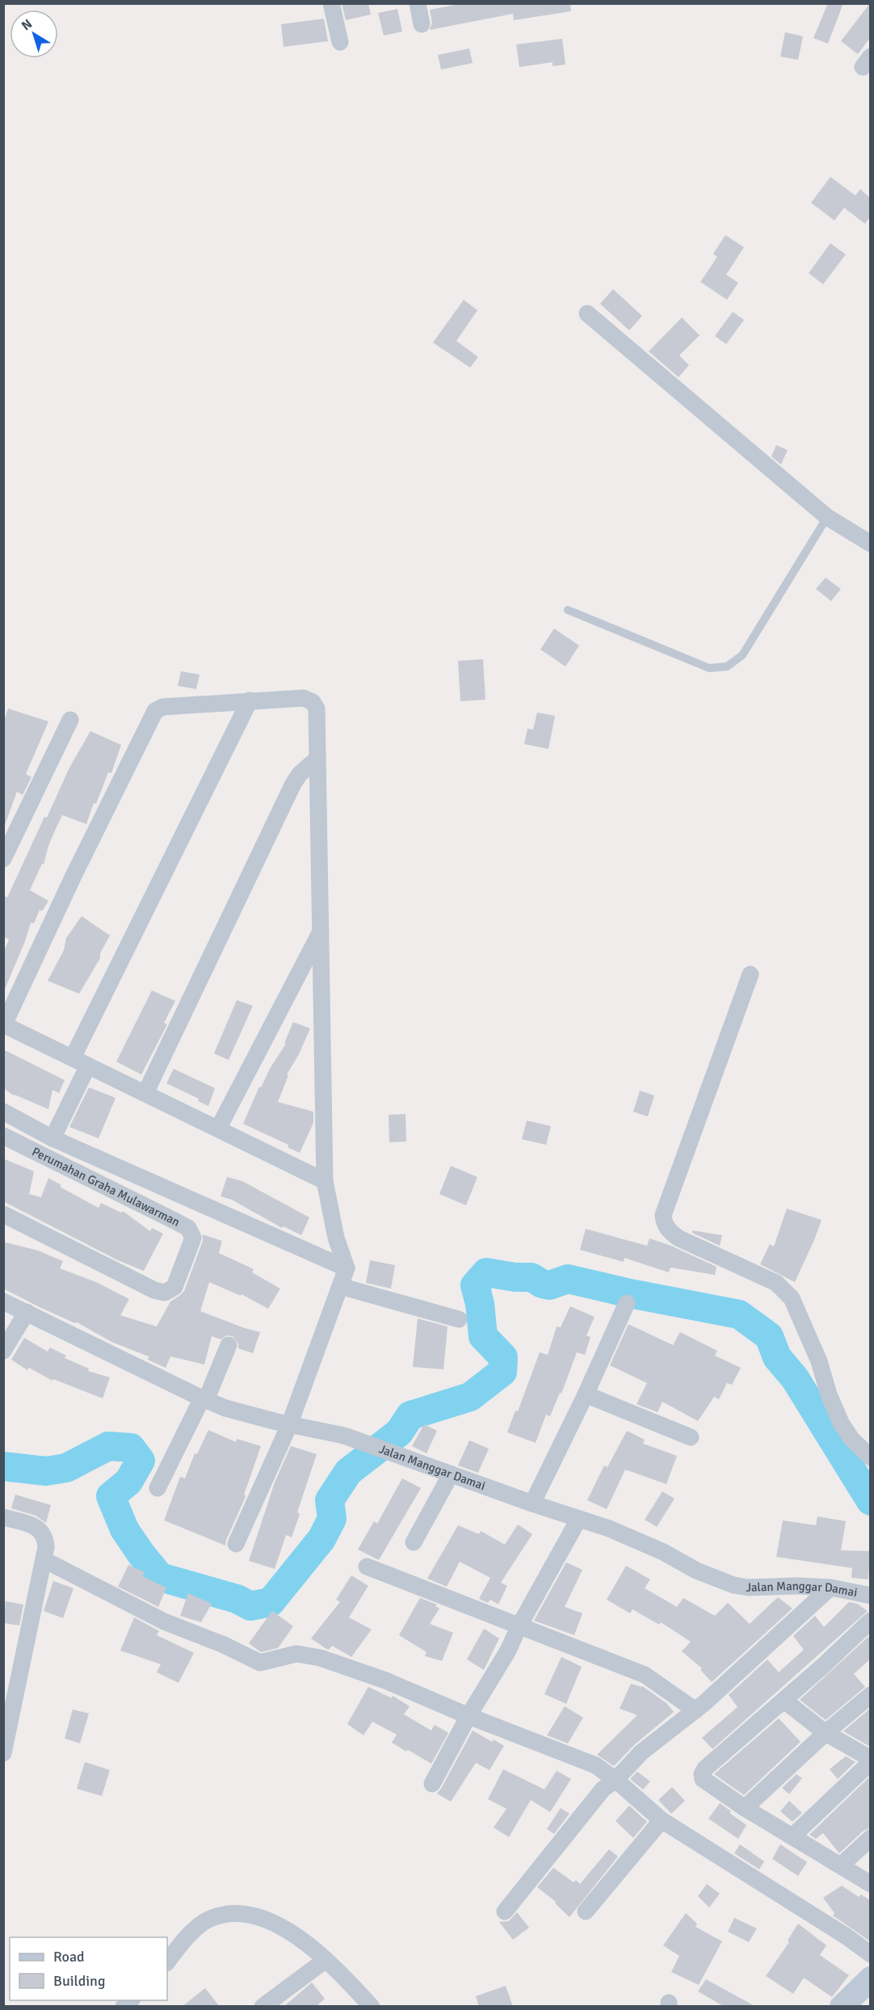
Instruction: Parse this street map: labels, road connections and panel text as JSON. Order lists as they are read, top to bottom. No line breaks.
{"streets":{"street":["Perumahan Graha Mulawarman","Jalan Manggar Damai"]},"legend":["Road","Building"],"north":"top left"}
